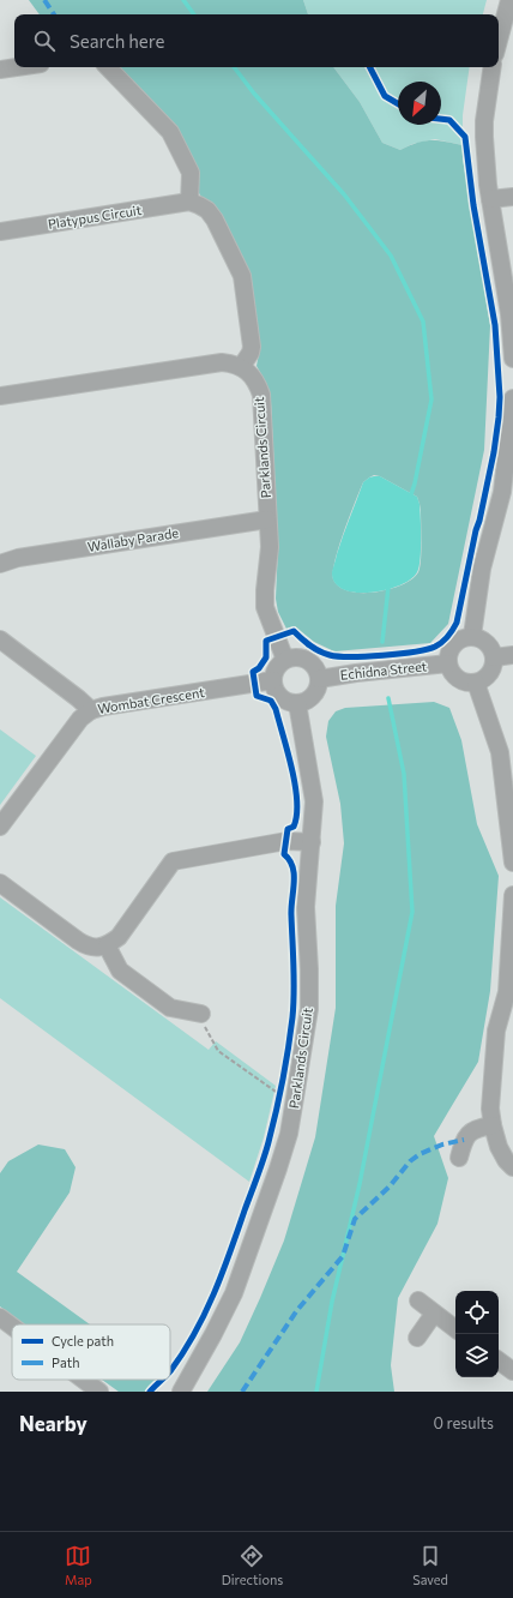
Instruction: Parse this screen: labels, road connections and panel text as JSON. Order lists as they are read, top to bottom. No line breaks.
{"streets":{"street":["Platypus Circuit","Parklands Circuit","Wallaby Parade","Echidna Street","Wombat Crescent"]},"crossings":[["Parklands Circuit","Wallaby Parade"],["Parklands Circuit","Echidna Street"],["Parklands Circuit","Wombat Crescent"],["Echidna Street","Wombat Crescent"]],"legend":["Cycle path","Path"],"north":"bottom left","page":{"search":"Search here","heading":["Nearby","0 results"],"nav":["Map","Directions","Saved"]}}
